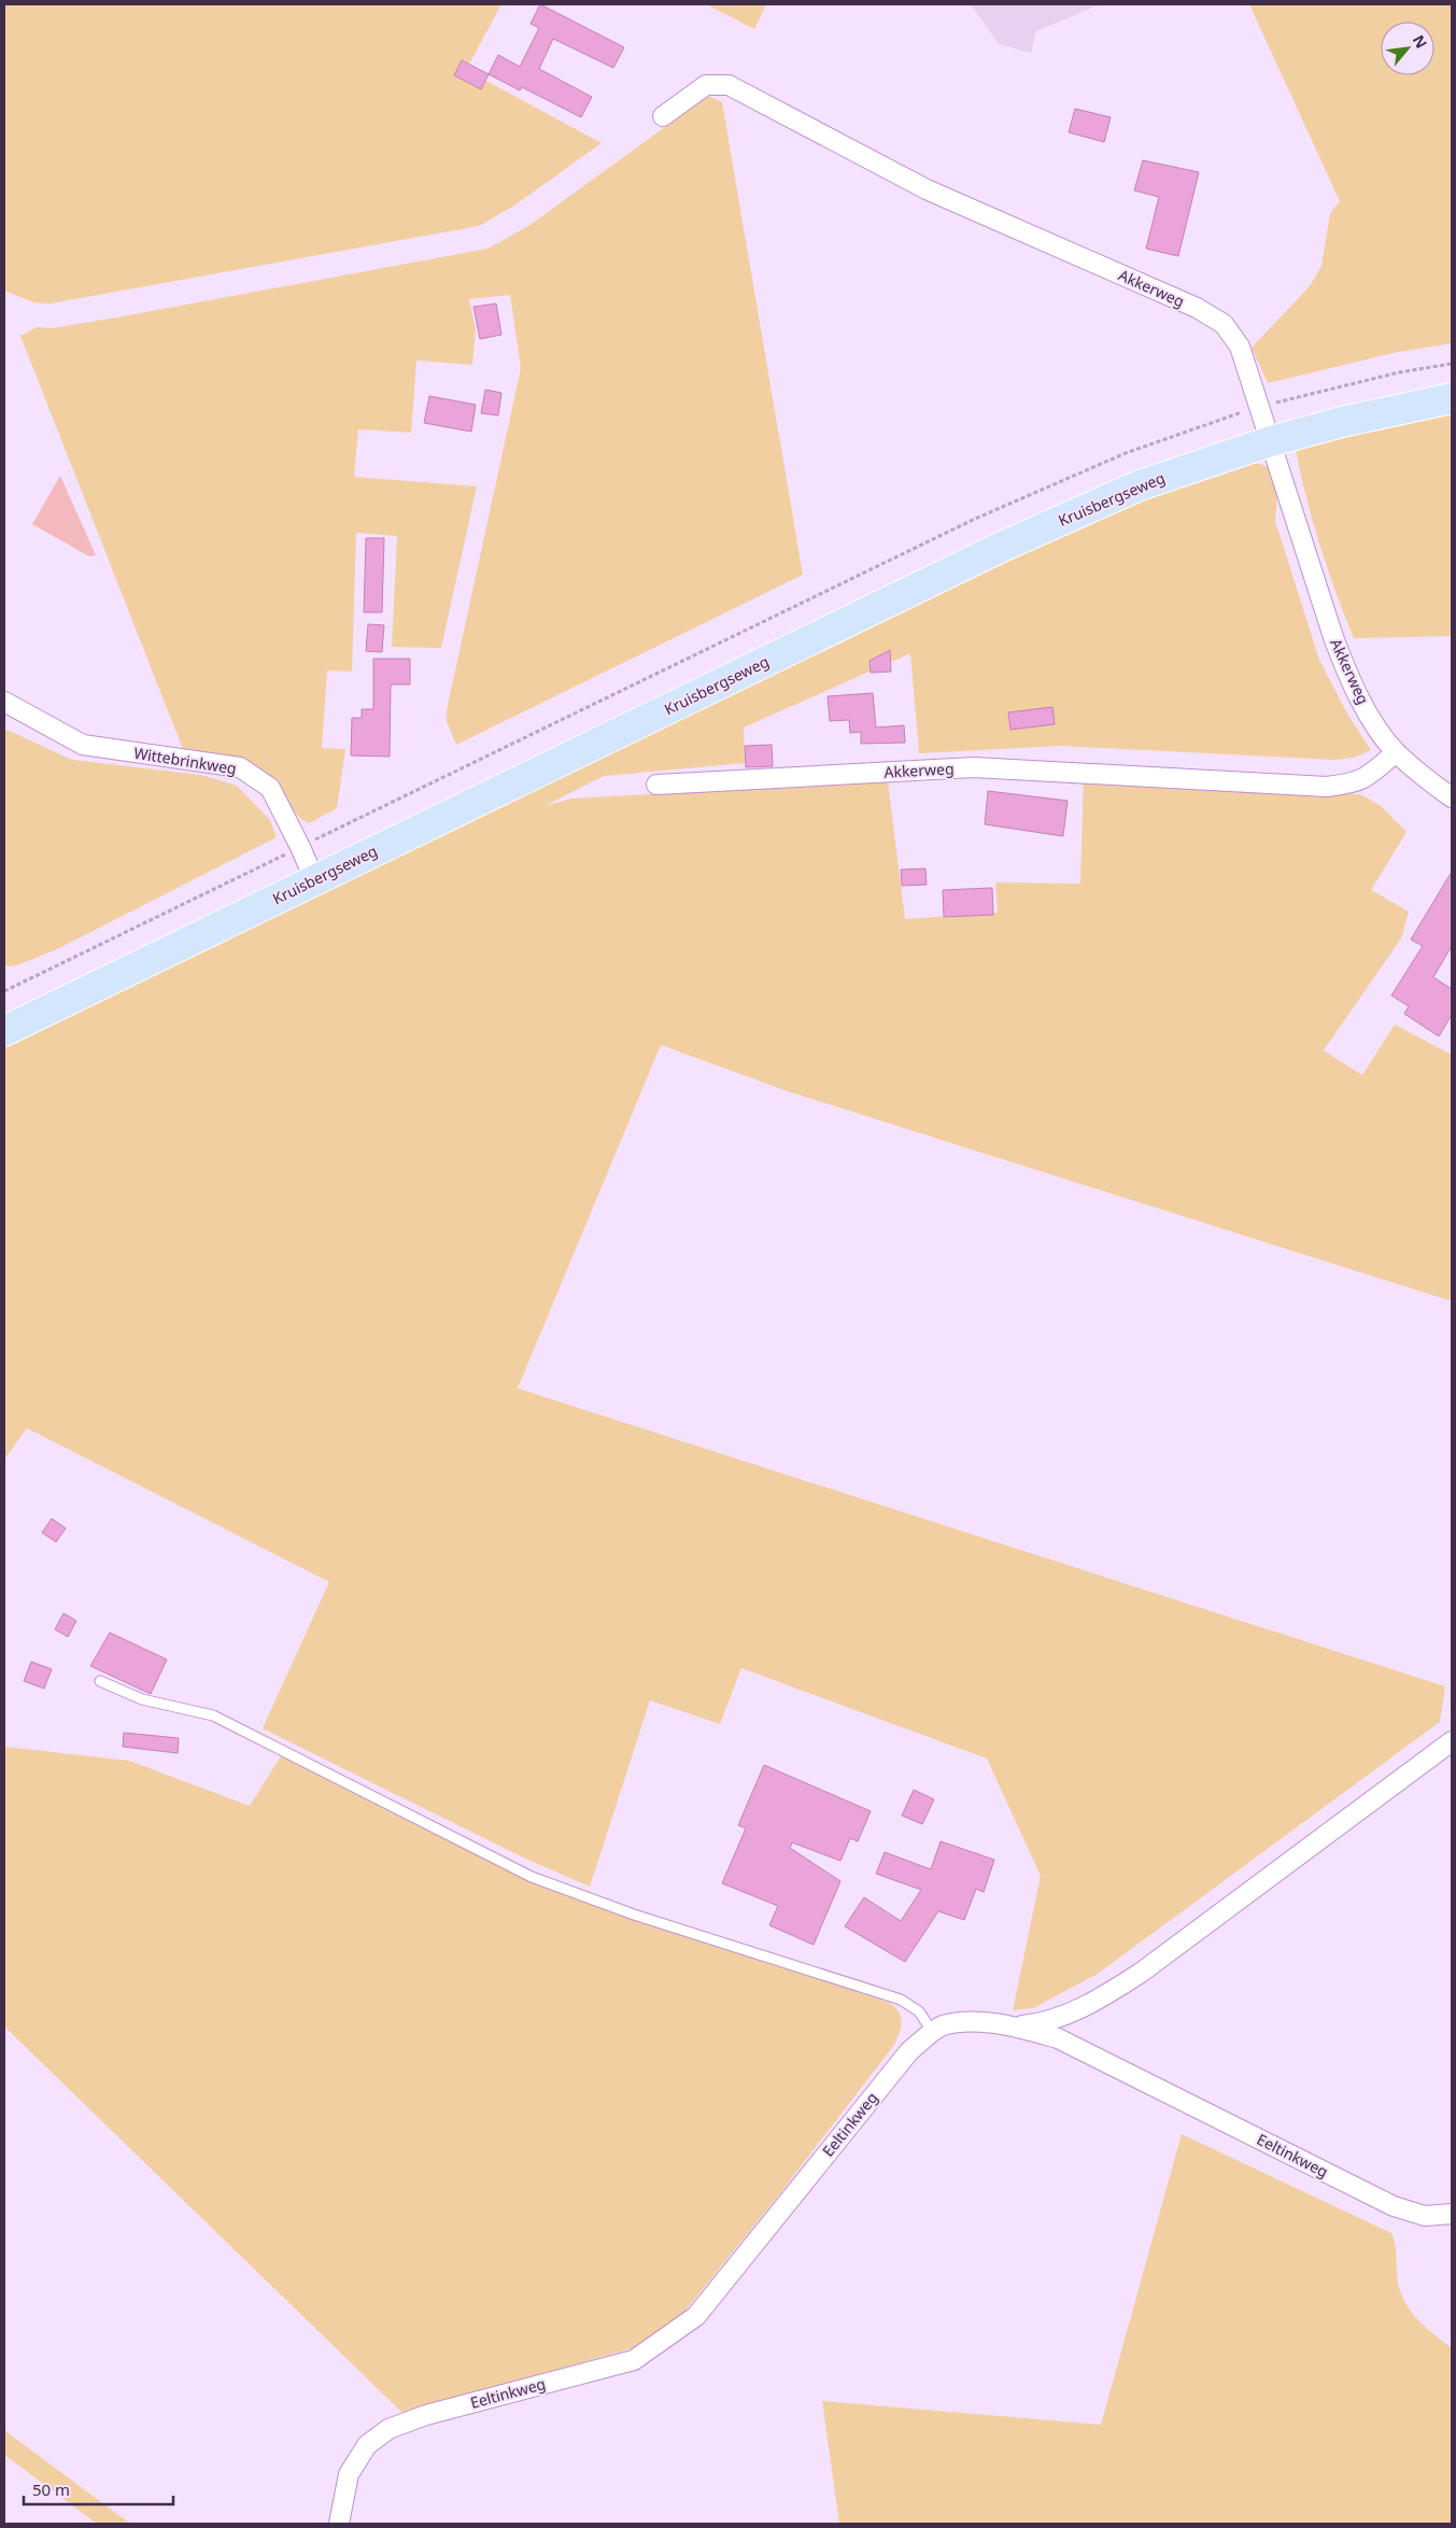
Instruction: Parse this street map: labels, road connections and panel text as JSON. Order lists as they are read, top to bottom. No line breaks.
{"streets":{"main road":["Kruisbergseweg"],"street":["Akkerweg","Wittebrinkweg","Eeltinkweg"]},"crossings":[["Akkerweg","Kruisbergseweg"],["Kruisbergseweg","Wittebrinkweg"]],"scale_bar":"50 m","north":"top right"}
